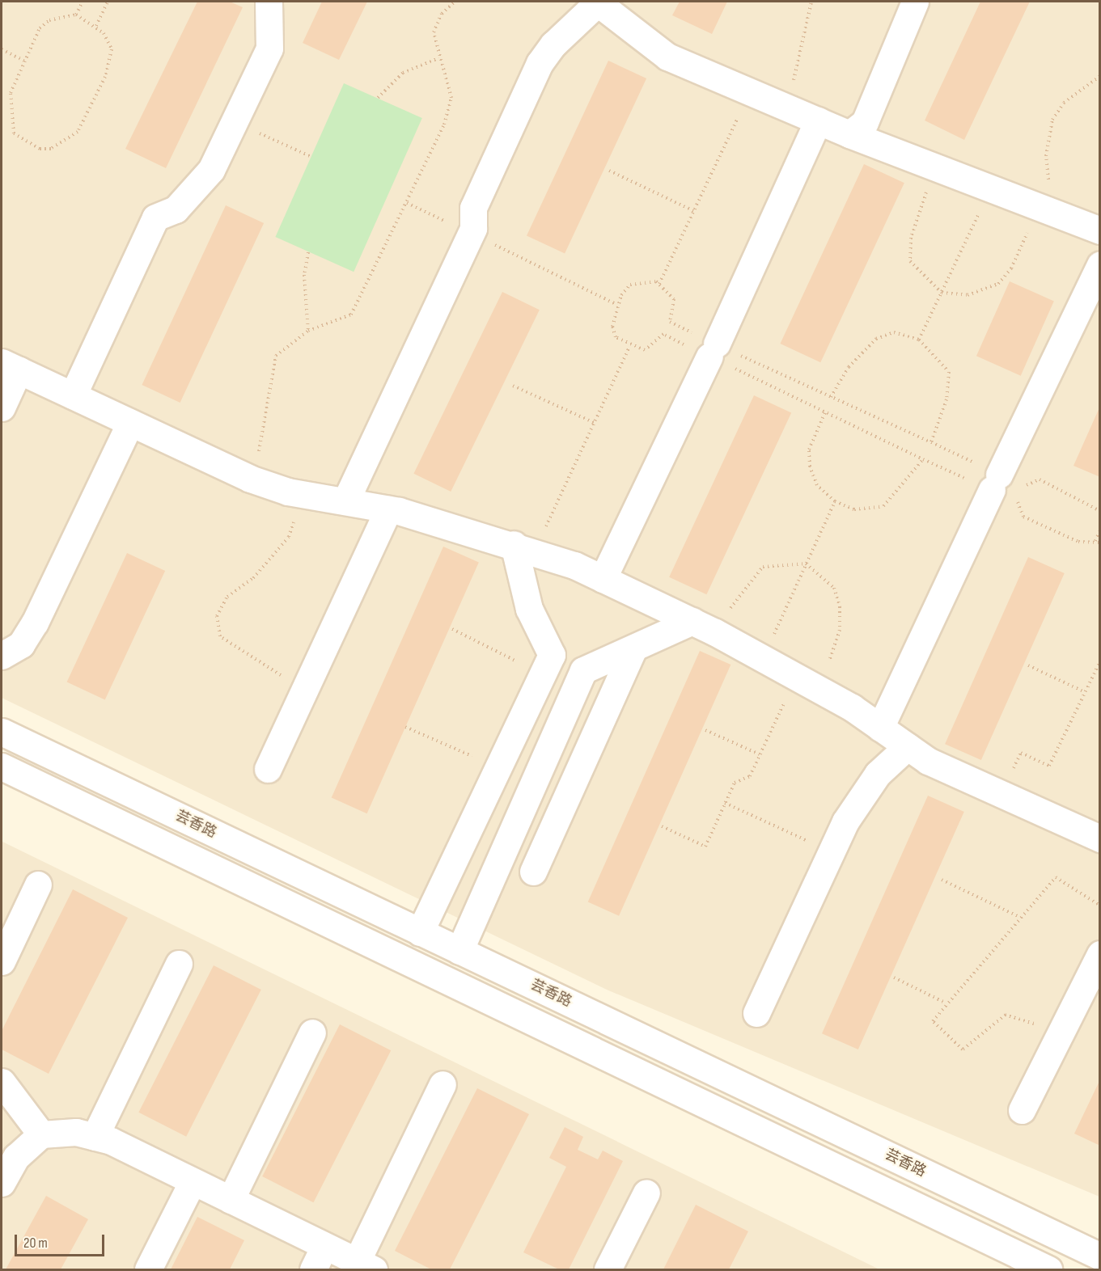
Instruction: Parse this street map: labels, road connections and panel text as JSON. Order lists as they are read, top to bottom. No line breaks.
{"streets":{"street":["芸香路"]},"scale_bar":"20 m"}
